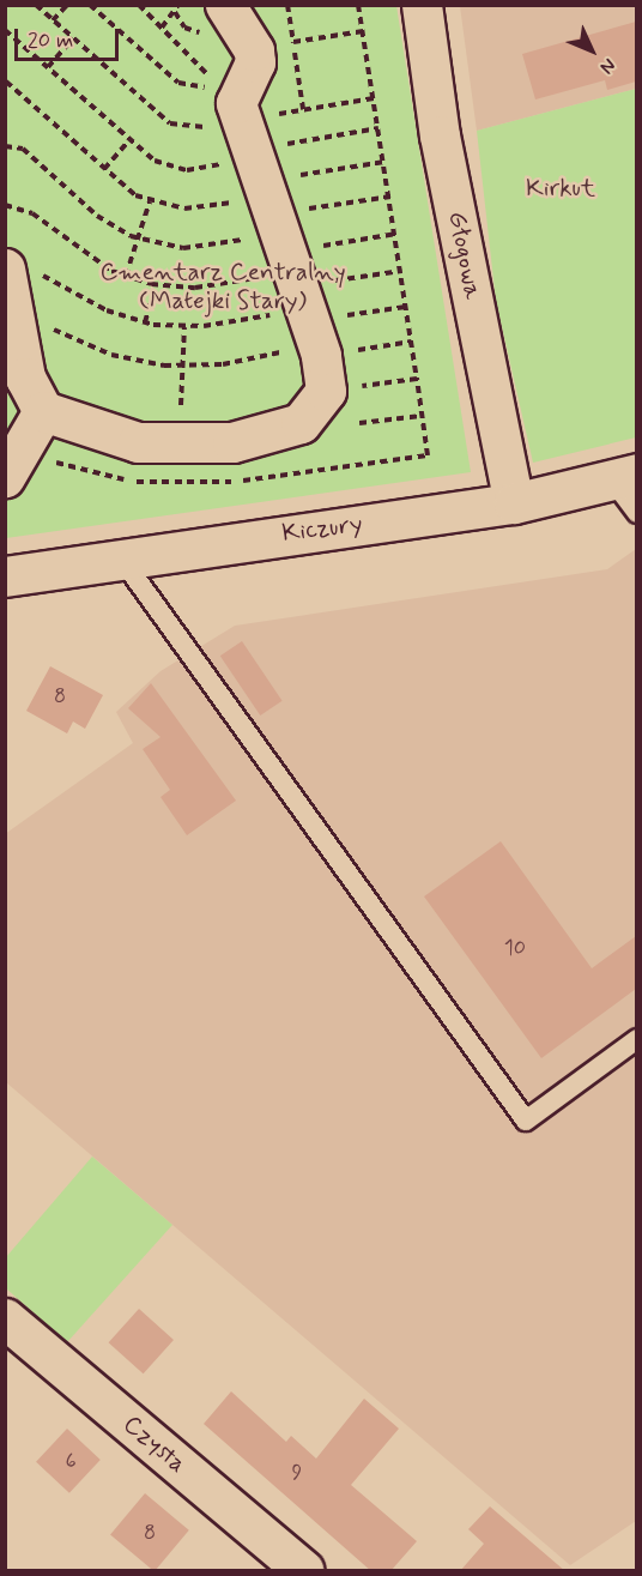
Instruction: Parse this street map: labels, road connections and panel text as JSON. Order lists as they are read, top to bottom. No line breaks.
{"streets":{"street":["Głogowa","Kiczury","Czysta"]},"crossings":[["Głogowa","Kiczury"]],"parks":["Kirkut","Cmentarz Centralny (Matejki Stary)"],"house_numbers":["8","10","6","9","8"],"scale_bar":"20 m","north":"bottom right"}
